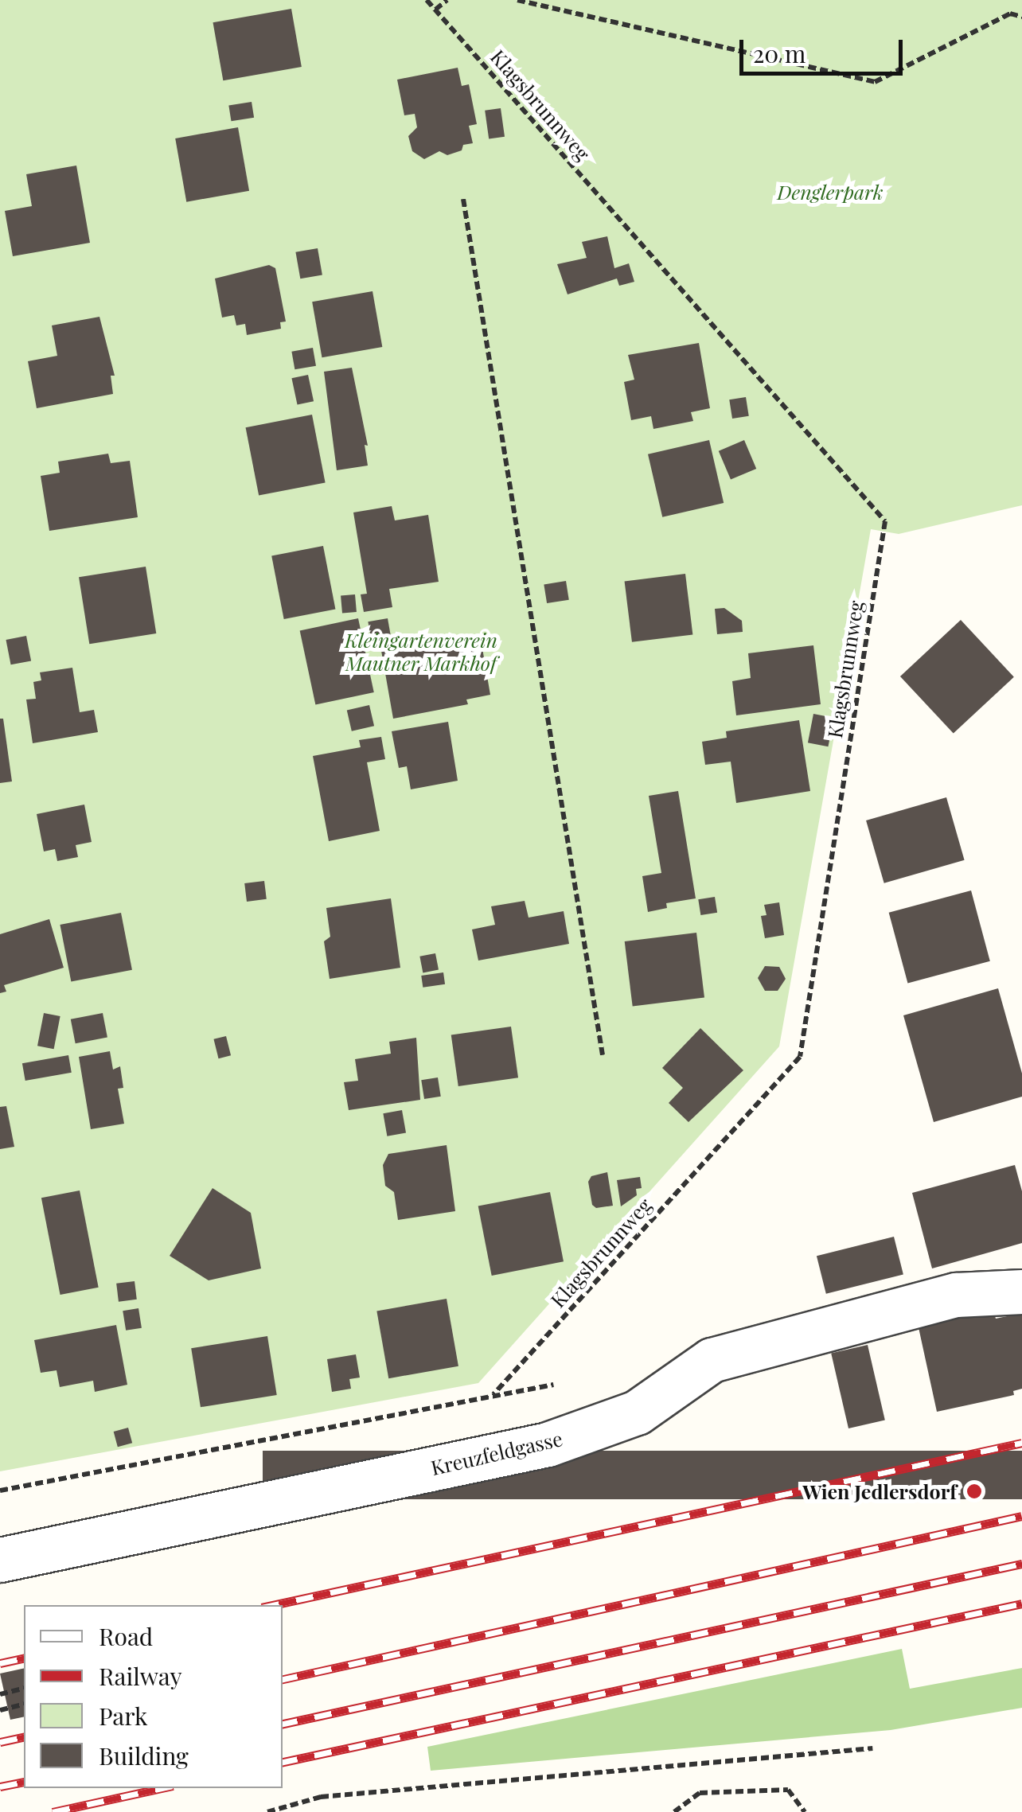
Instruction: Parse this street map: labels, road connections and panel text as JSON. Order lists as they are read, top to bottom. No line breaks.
{"streets":{"street":["Kreuzfeldgasse"],"path":["Klagsbrunnweg"]},"parks":["Denglerpark","Kleingartenverein Mautner Markhof"],"places":["Wien Jedlersdorf"],"legend":["Road","Railway","Park","Building"],"scale_bar":"20 m"}
